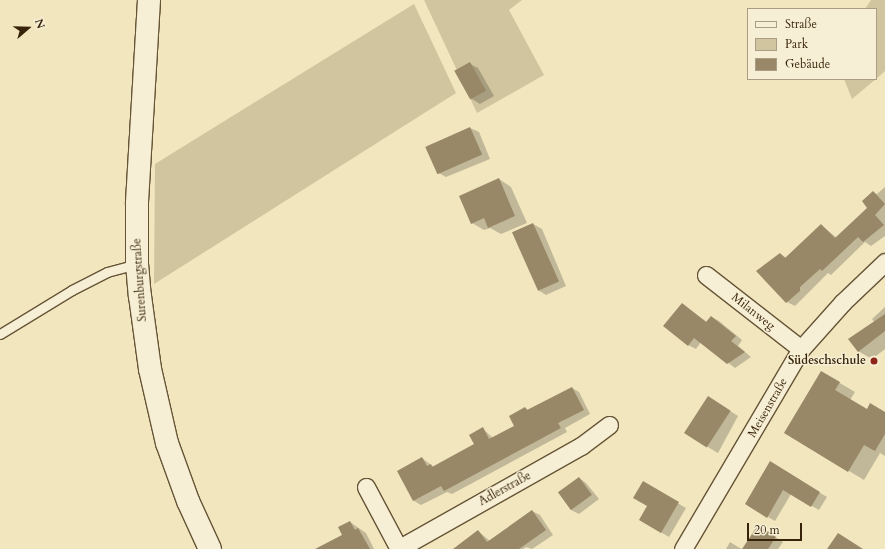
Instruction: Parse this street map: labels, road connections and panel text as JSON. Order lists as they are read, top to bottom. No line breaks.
{"streets":{"street":["Surenburgstraße","Milanweg","Meisenstraße","Adlerstraße"]},"crossings":[["Milanweg","Meisenstraße"]],"places":["Südeschschule"],"legend":["Straße","Park","Gebäude"],"scale_bar":"20 m","north":"right"}
